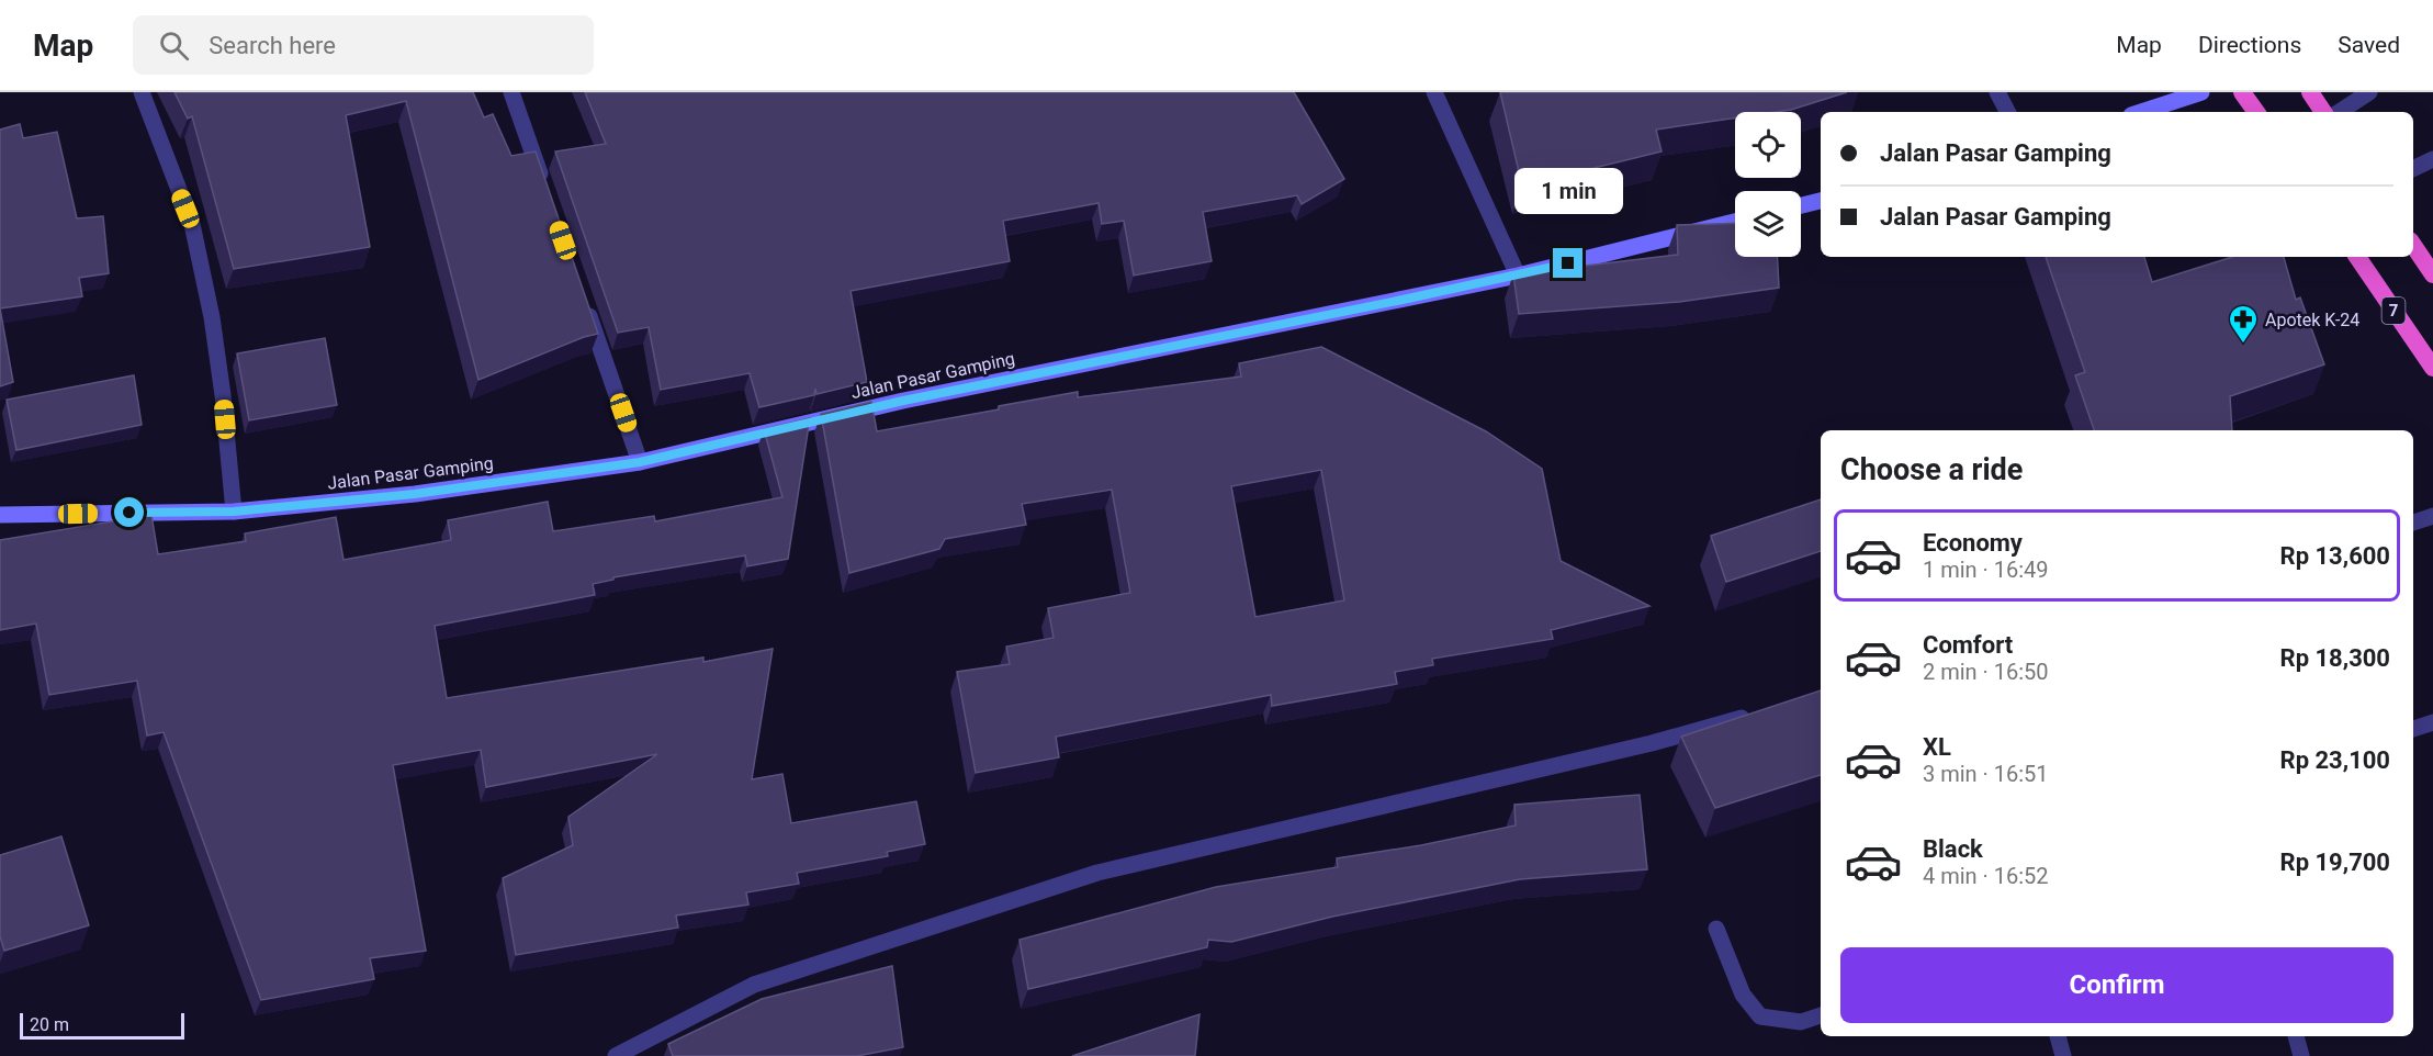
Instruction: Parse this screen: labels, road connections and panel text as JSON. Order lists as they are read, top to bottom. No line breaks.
{"streets":{"highway":["7"],"main road":["Jalan Pasar Gamping"]},"places":{"pharmacy":["Apotek K-24"]},"scale_bar":"20 m","page":{"header":"Map","search":"Search here","nav":["Map","Directions","Saved"],"banner":["Jalan Pasar Gamping","Jalan Pasar Gamping"],"bubble":"1 min","heading":"Choose a ride","list":[{"name":"Economy","note":"1 min · 16:49","value":"Rp 13,600"},{"name":"Comfort","note":"2 min · 16:50","value":"Rp 18,300"},{"name":"XL","note":"3 min · 16:51","value":"Rp 23,100"},{"name":"Black","note":"4 min · 16:52","value":"Rp 19,700"}],"buttons":"Confirm","scale":"20 m"}}
